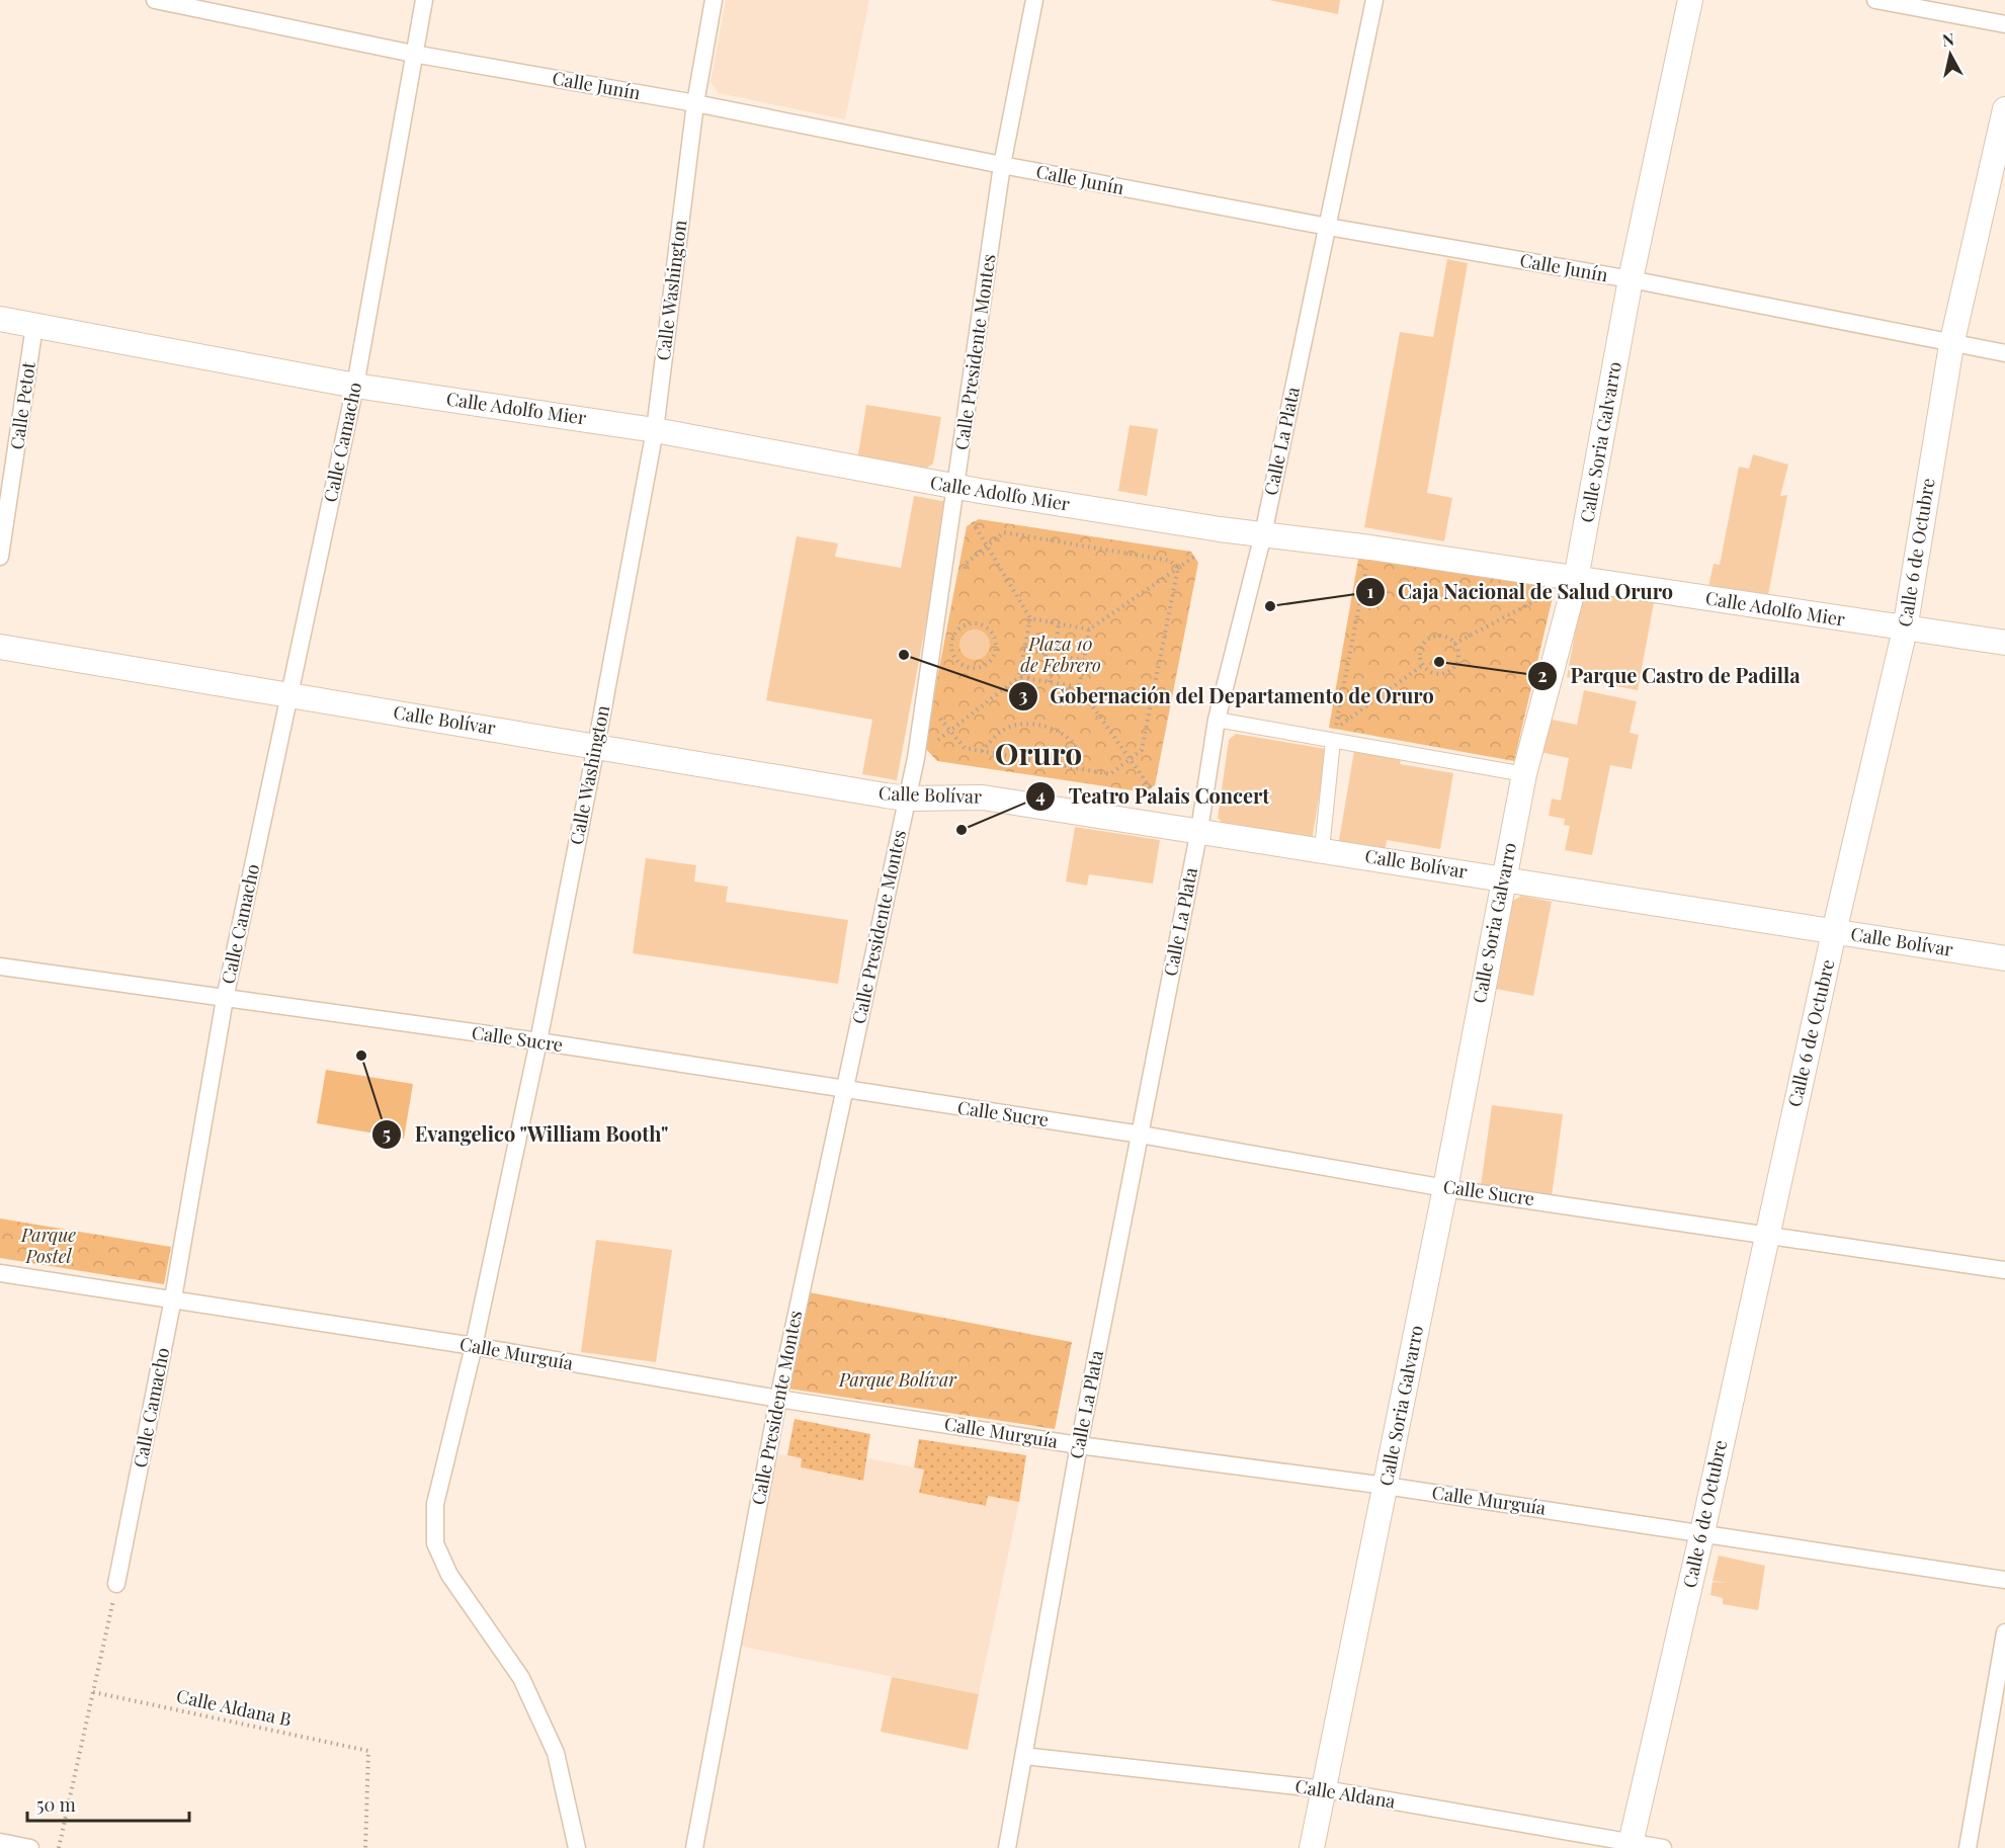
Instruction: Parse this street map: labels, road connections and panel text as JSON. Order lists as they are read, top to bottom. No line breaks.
{"streets":{"main road":["Calle Adolfo Mier","Calle Soria Galvarro","Calle 6 de Octubre","Calle Bolívar"],"street":["Calle Junín","Calle Washington","Calle Presidente Montes","Calle Petot","Calle La Plata","Calle Camacho","Calle Sucre","Calle Murguía","Calle Aldana"],"path":["Calle Aldana B"]},"crossings":[["Calle Junín","Calle Washington"],["Calle Junín","Calle Presidente Montes"],["Calle Junín","Calle La Plata"],["Calle Junín","Calle Camacho"],["Calle Junín","Calle Soria Galvarro"],["Calle Junín","Calle 6 de Octubre"],["Calle Washington","Calle Adolfo Mier"],["Calle Washington","Calle Bolívar"],["Calle Washington","Calle Sucre"],["Calle Washington","Calle Murguía"],["Calle Presidente Montes","Calle Adolfo Mier"],["Calle Presidente Montes","Calle Bolívar"],["Calle Presidente Montes","Calle Sucre"],["Calle Presidente Montes","Calle Murguía"],["Calle Petot","Calle Adolfo Mier"],["Calle Adolfo Mier","Calle La Plata"],["Calle Adolfo Mier","Calle Camacho"],["Calle Adolfo Mier","Calle Soria Galvarro"],["Calle Adolfo Mier","Calle 6 de Octubre"],["Calle La Plata","Calle Bolívar"],["Calle La Plata","Calle Sucre"],["Calle La Plata","Calle Murguía"],["Calle La Plata","Calle Aldana"],["Calle Camacho","Calle Bolívar"],["Calle Camacho","Calle Sucre"],["Calle Camacho","Calle Murguía"],["Calle Soria Galvarro","Calle Bolívar"],["Calle Soria Galvarro","Calle Sucre"],["Calle Soria Galvarro","Calle Murguía"],["Calle Soria Galvarro","Calle Aldana"],["Calle 6 de Octubre","Calle Bolívar"],["Calle 6 de Octubre","Calle Sucre"],["Calle 6 de Octubre","Calle Murguía"],["Calle 6 de Octubre","Calle Aldana"]],"districts":["Oruro"],"parks":["Plaza 10 de Febrero","Parque Postel","Parque Bolívar"],"places":["Caja Nacional de Salud Oruro","Gobernación del Departamento de Oruro","Parque Castro de Padilla","Teatro Palais Concert","Evangelico \"William Booth\""],"scale_bar":"50 m","north":"top"}
